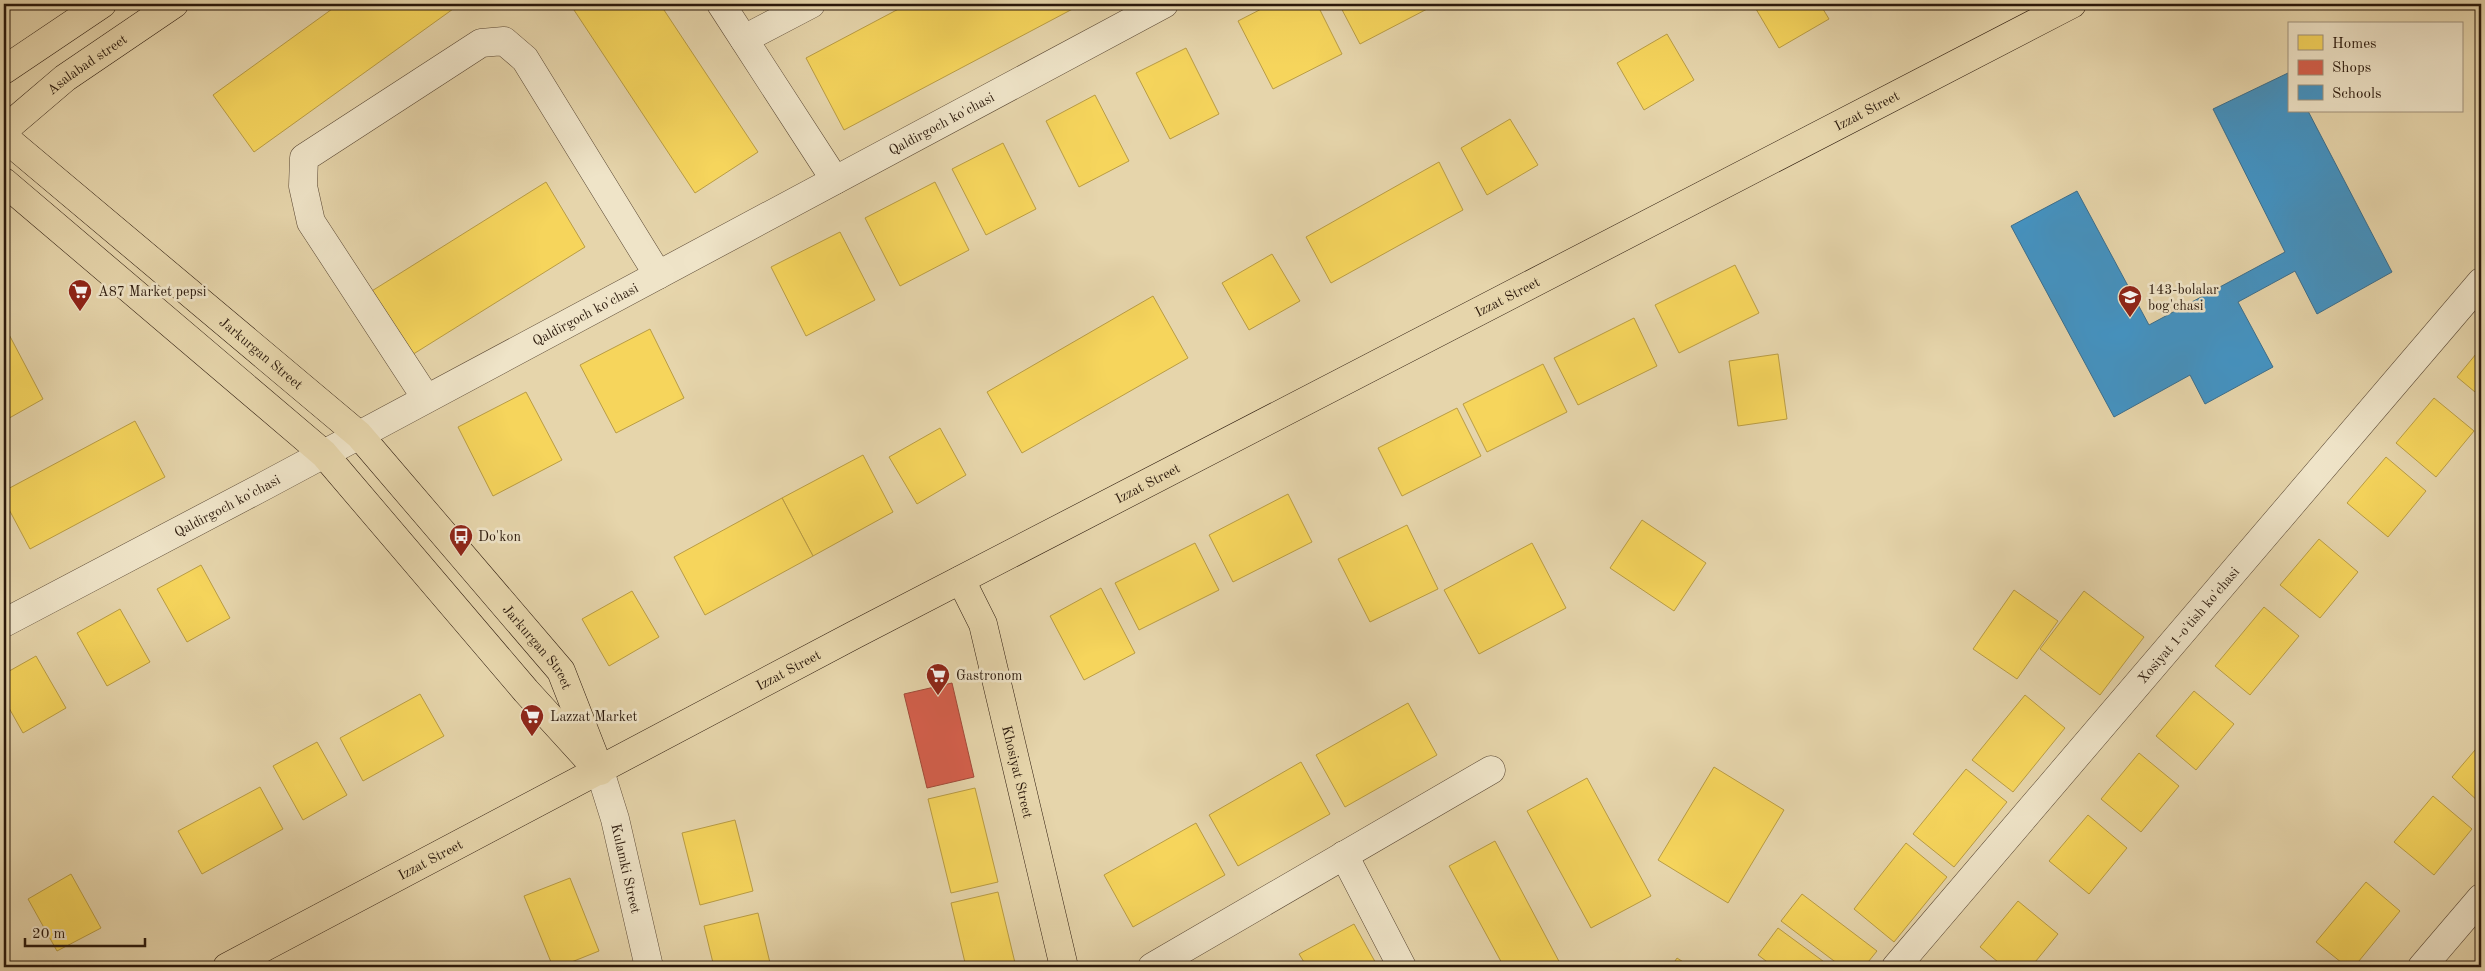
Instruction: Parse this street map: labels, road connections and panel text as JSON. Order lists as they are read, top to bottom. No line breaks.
{"streets":{"main road":["Asalabad street","Izzat Street","Jarkurgan Street","Khosiyat Street"],"street":["Qaldirgoch ko'chasi","Xosiyat 1-o'tish ko'chasi","Kulamki Street"]},"crossings":[["Izzat Street","Jarkurgan Street"],["Izzat Street","Khosiyat Street"],["Izzat Street","Kulamki Street"],["Qaldirgoch ko'chasi","Jarkurgan Street"],["Jarkurgan Street","Kulamki Street"]],"places":{"supermarket":["A87 Market pepsi","Gastronom","Lazzat Market"],"school or university":["143-bolalar bog'chasi"],"bus stop":["Do'kon"]},"legend":["Homes","Shops","Schools"],"scale_bar":"20 m"}
